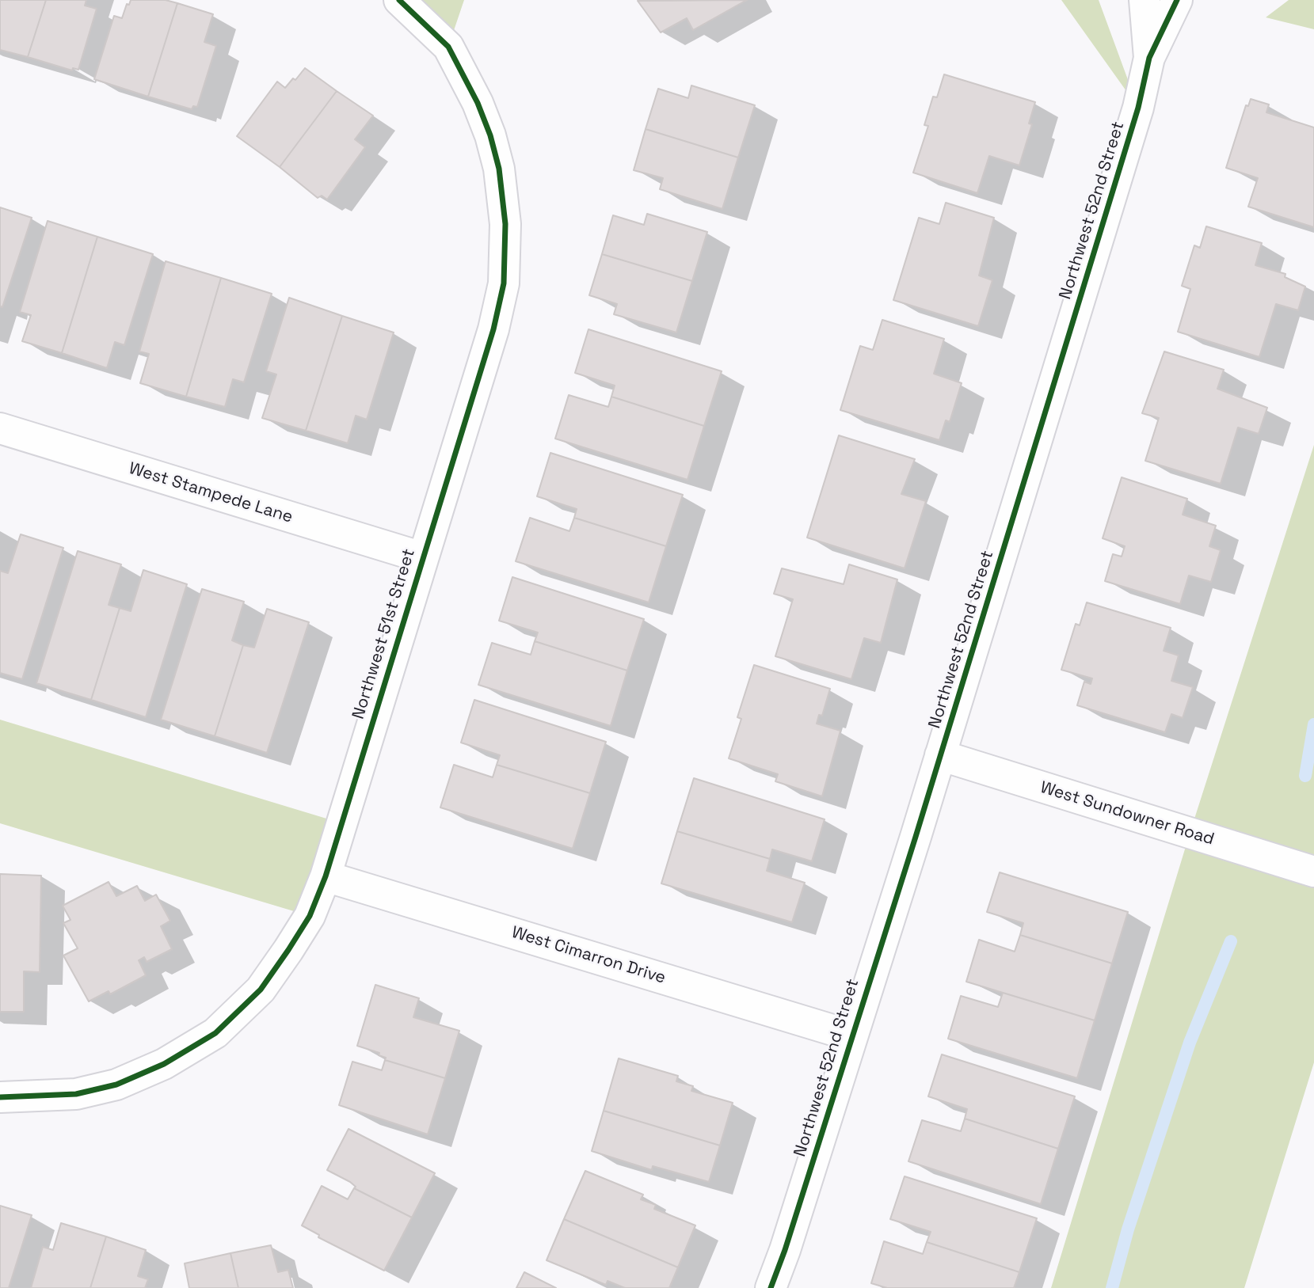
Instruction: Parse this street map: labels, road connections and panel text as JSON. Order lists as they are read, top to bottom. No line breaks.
{"streets":{"street":["Northwest 52nd Street","West Stampede Lane","Northwest 51st Street","West Sundowner Road","West Cimarron Drive"]},"crossings":[["Northwest 52nd Street","West Sundowner Road"],["Northwest 52nd Street","West Cimarron Drive"],["West Stampede Lane","Northwest 51st Street"],["Northwest 51st Street","West Cimarron Drive"]]}
